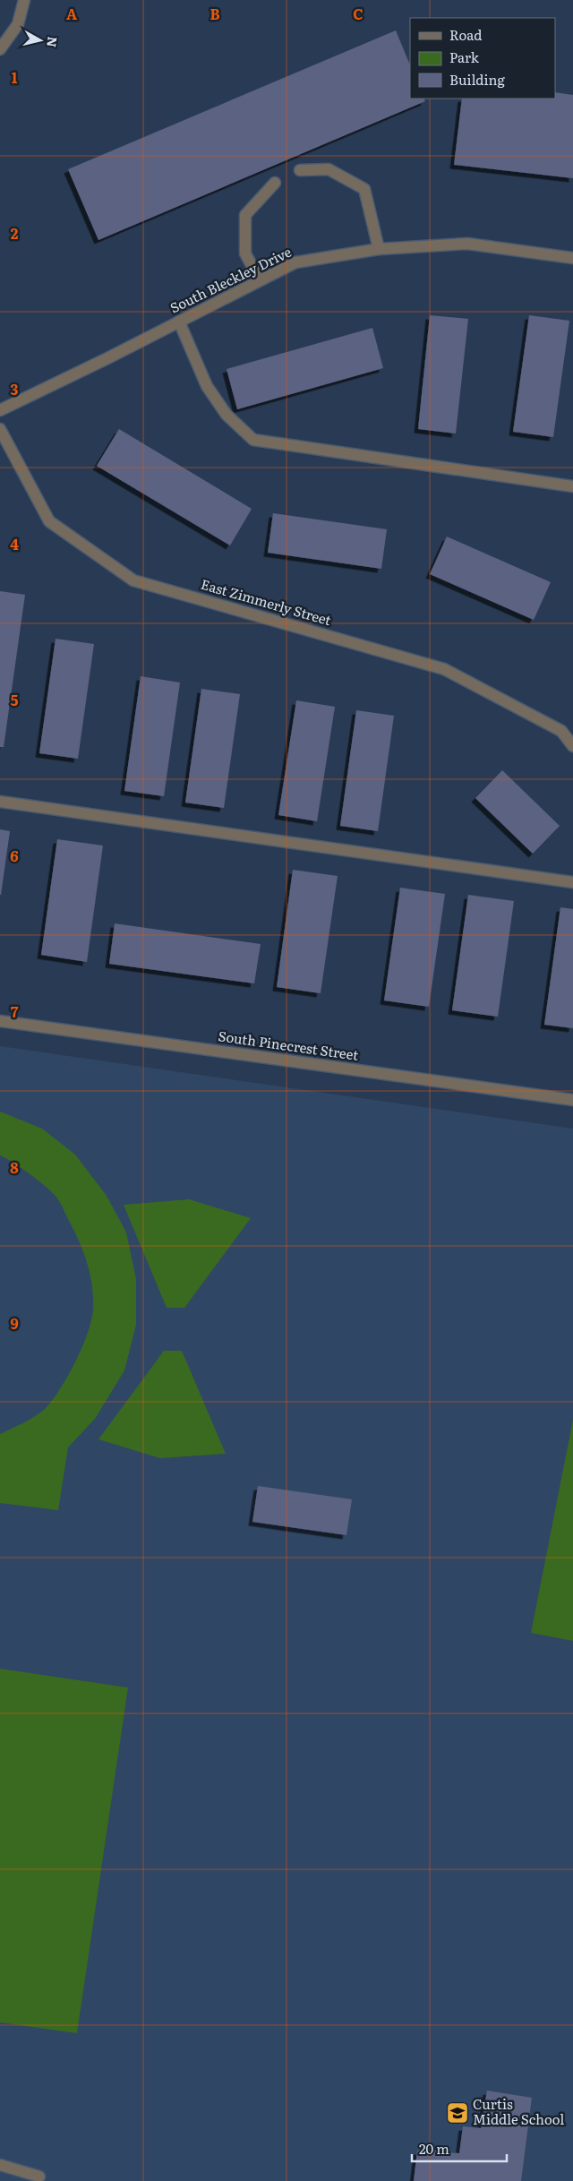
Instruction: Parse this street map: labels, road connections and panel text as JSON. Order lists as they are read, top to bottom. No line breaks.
{"streets":{"street":["South Bleckley Drive","East Zimmerly Street","South Pinecrest Street"]},"places":{"school or university":["Curtis Middle School"]},"legend":["Road","Park","Building"],"scale_bar":"20 m","north":"right","grid":{"columns":["A","B","C"],"rows":["1","2","3","4","5","6","7","8","9"]}}
